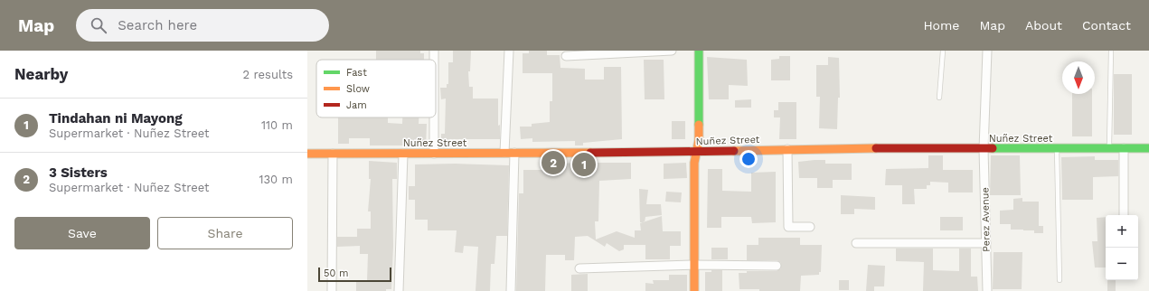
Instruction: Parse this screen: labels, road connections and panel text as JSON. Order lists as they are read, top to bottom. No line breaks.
{"streets":{"street":["Nuñez Street","Perez Avenue"]},"crossings":[["Nuñez Street","Perez Avenue"]],"legend":["Fast","Slow","Jam"],"scale_bar":"50 m","north":"bottom","page":{"header":"Map","search":"Search here","nav":["Home","Map","About","Contact"],"heading":["Nearby","2 results"],"list":[{"mark":"1","name":"Tindahan ni Mayong","note":"Supermarket · Nuñez Street","value":"110 m"},{"mark":"2","name":"3 Sisters","note":"Supermarket · Nuñez Street","value":"130 m"}],"pins":["2","1"],"buttons":["Save","Share"],"map_buttons":["+","−"],"scale":"50 m"}}
